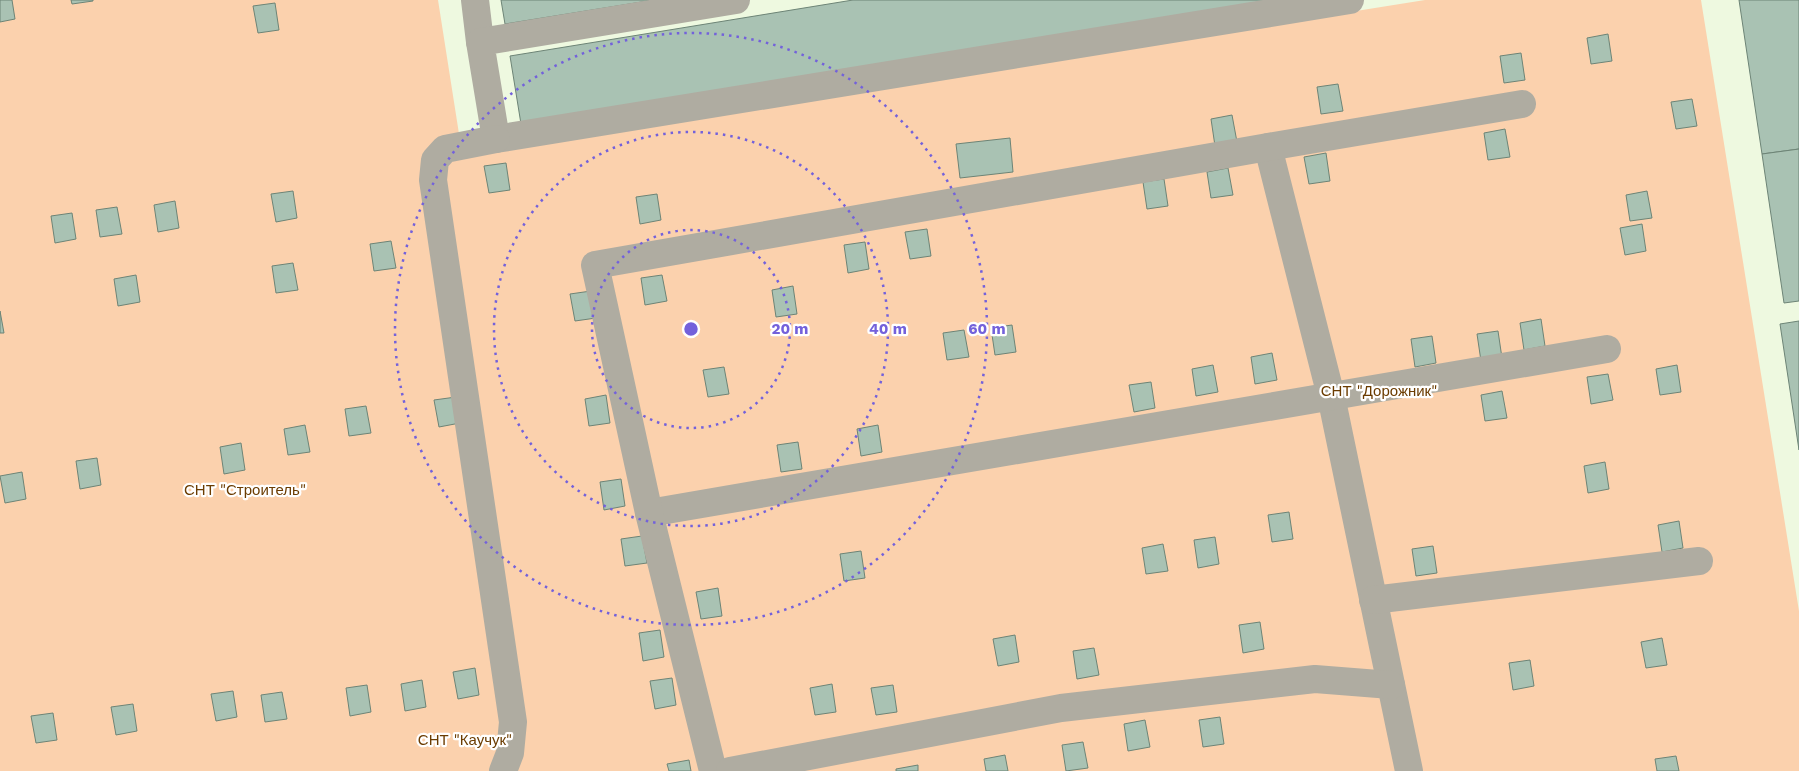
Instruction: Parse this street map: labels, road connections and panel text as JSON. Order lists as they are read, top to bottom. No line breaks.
{"parks":["СНТ \"Дорожник\"","СНТ \"Строитель\"","СНТ \"Каучук\""],"rings":["20 m","40 m","60 m"]}
